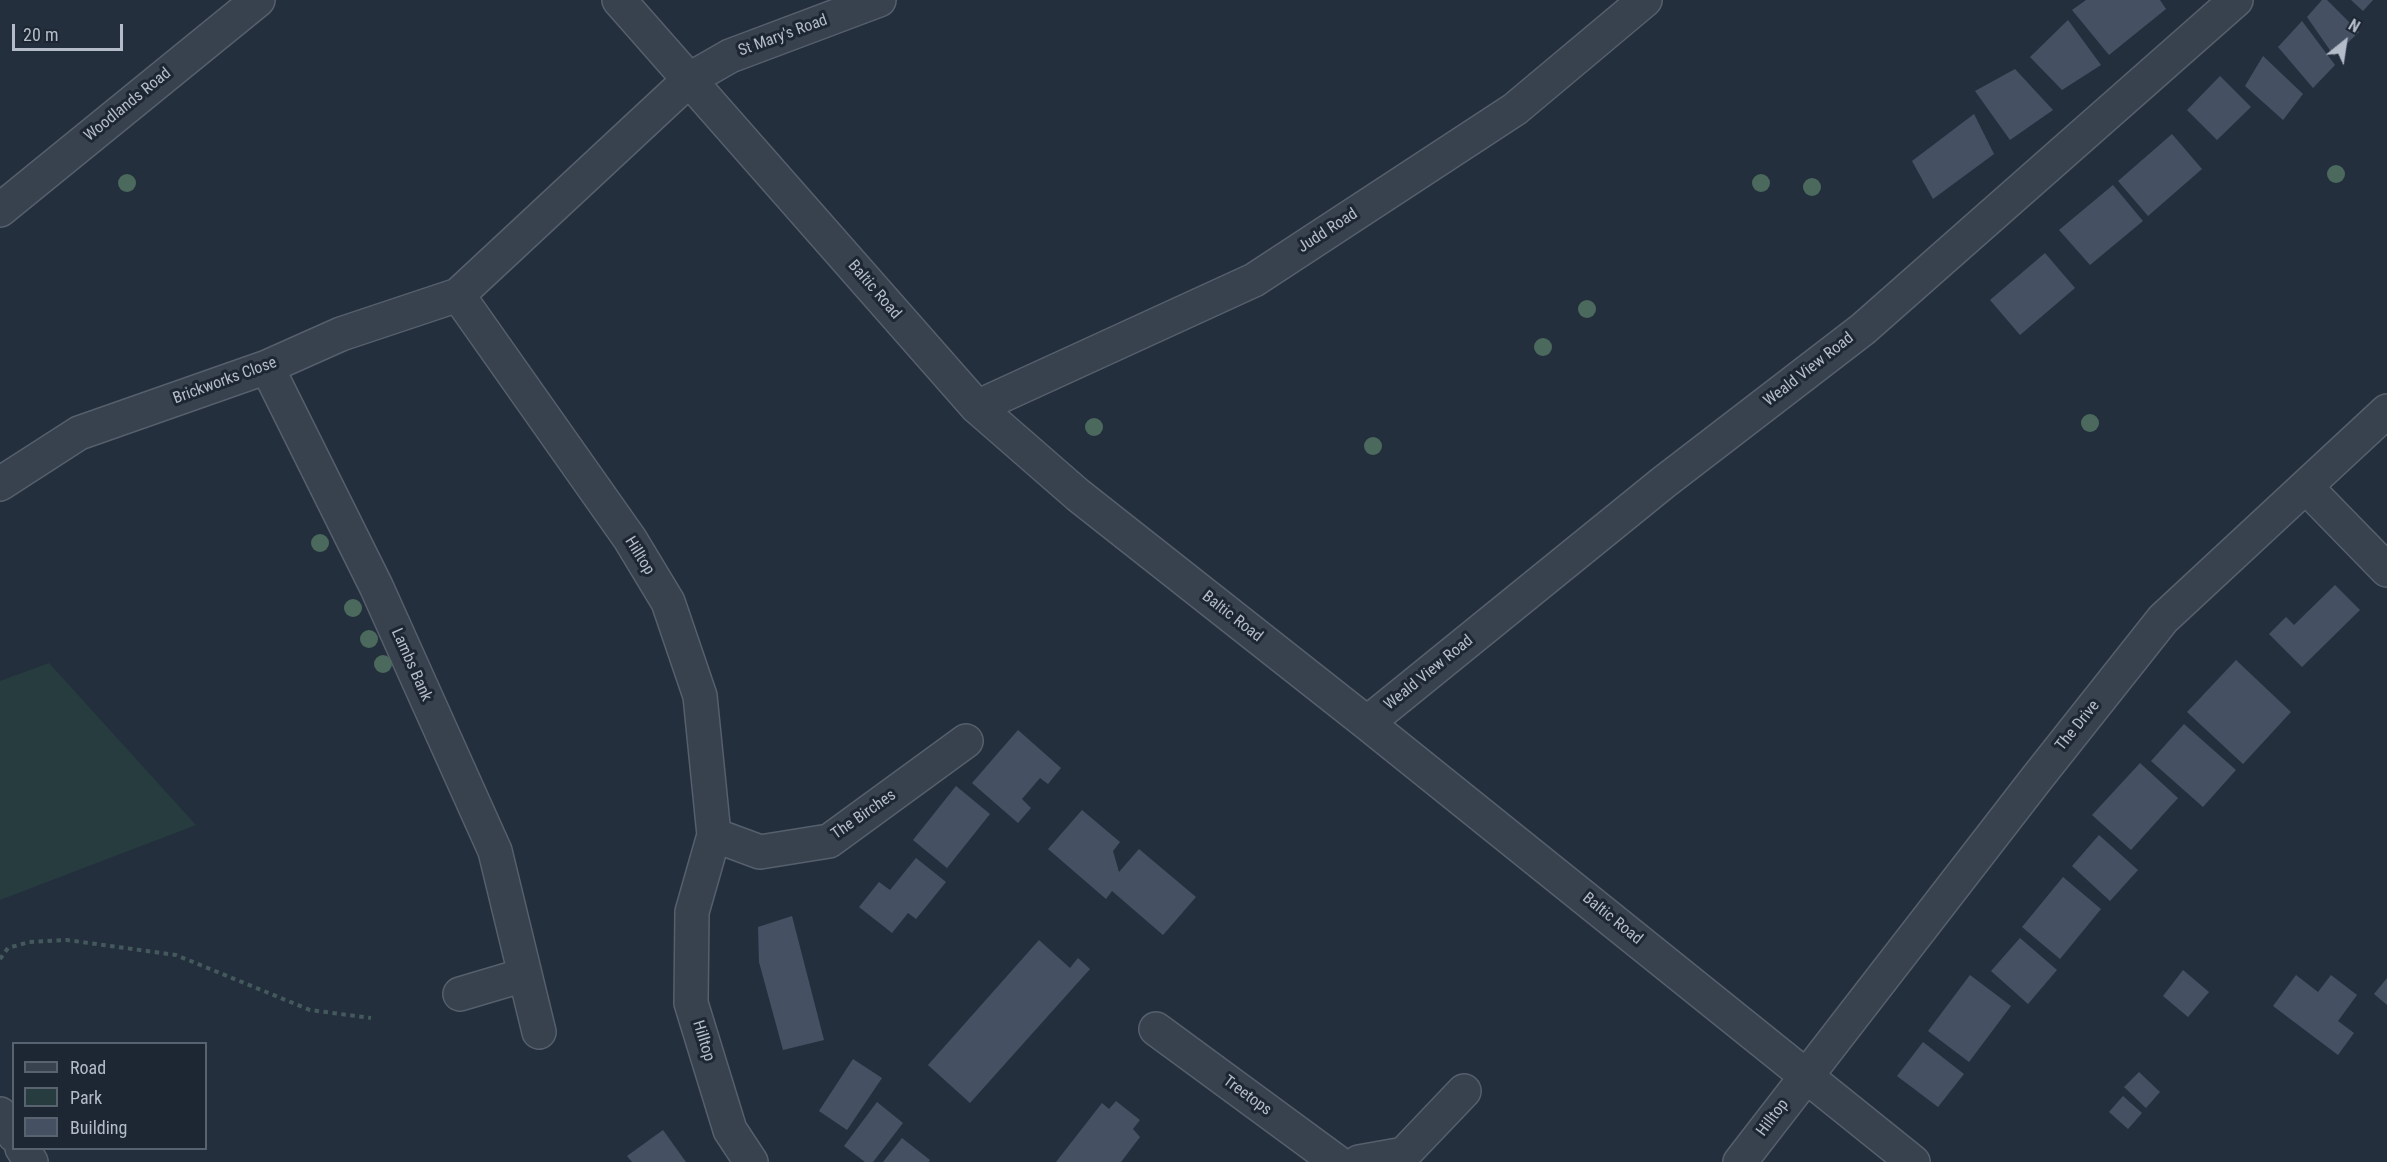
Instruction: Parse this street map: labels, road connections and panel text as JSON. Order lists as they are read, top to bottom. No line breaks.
{"streets":{"street":["St Mary's Road","Woodlands Road","Judd Road","Baltic Road","Weald View Road","Brickworks Close","Hilltop","Lambs Bank","The Drive","The Birches","Treetops"]},"crossings":[["St Mary's Road","Baltic Road"],["Judd Road","Baltic Road"],["Baltic Road","Weald View Road"],["Baltic Road","Hilltop"],["Baltic Road","The Drive"],["Brickworks Close","Hilltop"],["Brickworks Close","Lambs Bank"],["Hilltop","The Drive"],["Hilltop","The Birches"]],"legend":["Road","Park","Building"],"scale_bar":"20 m","north":"top right"}
